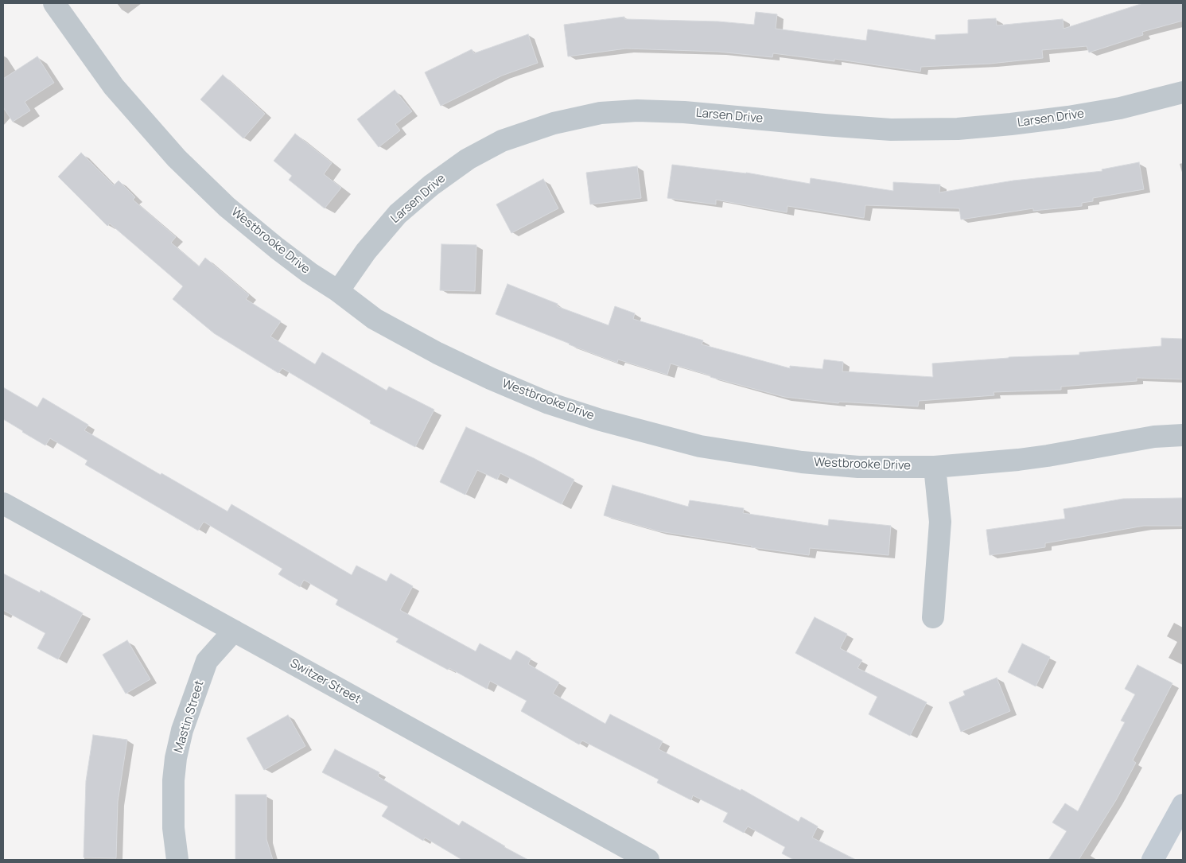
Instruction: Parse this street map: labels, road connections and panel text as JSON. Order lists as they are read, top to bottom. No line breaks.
{"streets":{"street":["Larsen Drive","Westbrooke Drive","Switzer Street","Mastin Street"]},"crossings":[["Larsen Drive","Westbrooke Drive"],["Switzer Street","Mastin Street"]]}
